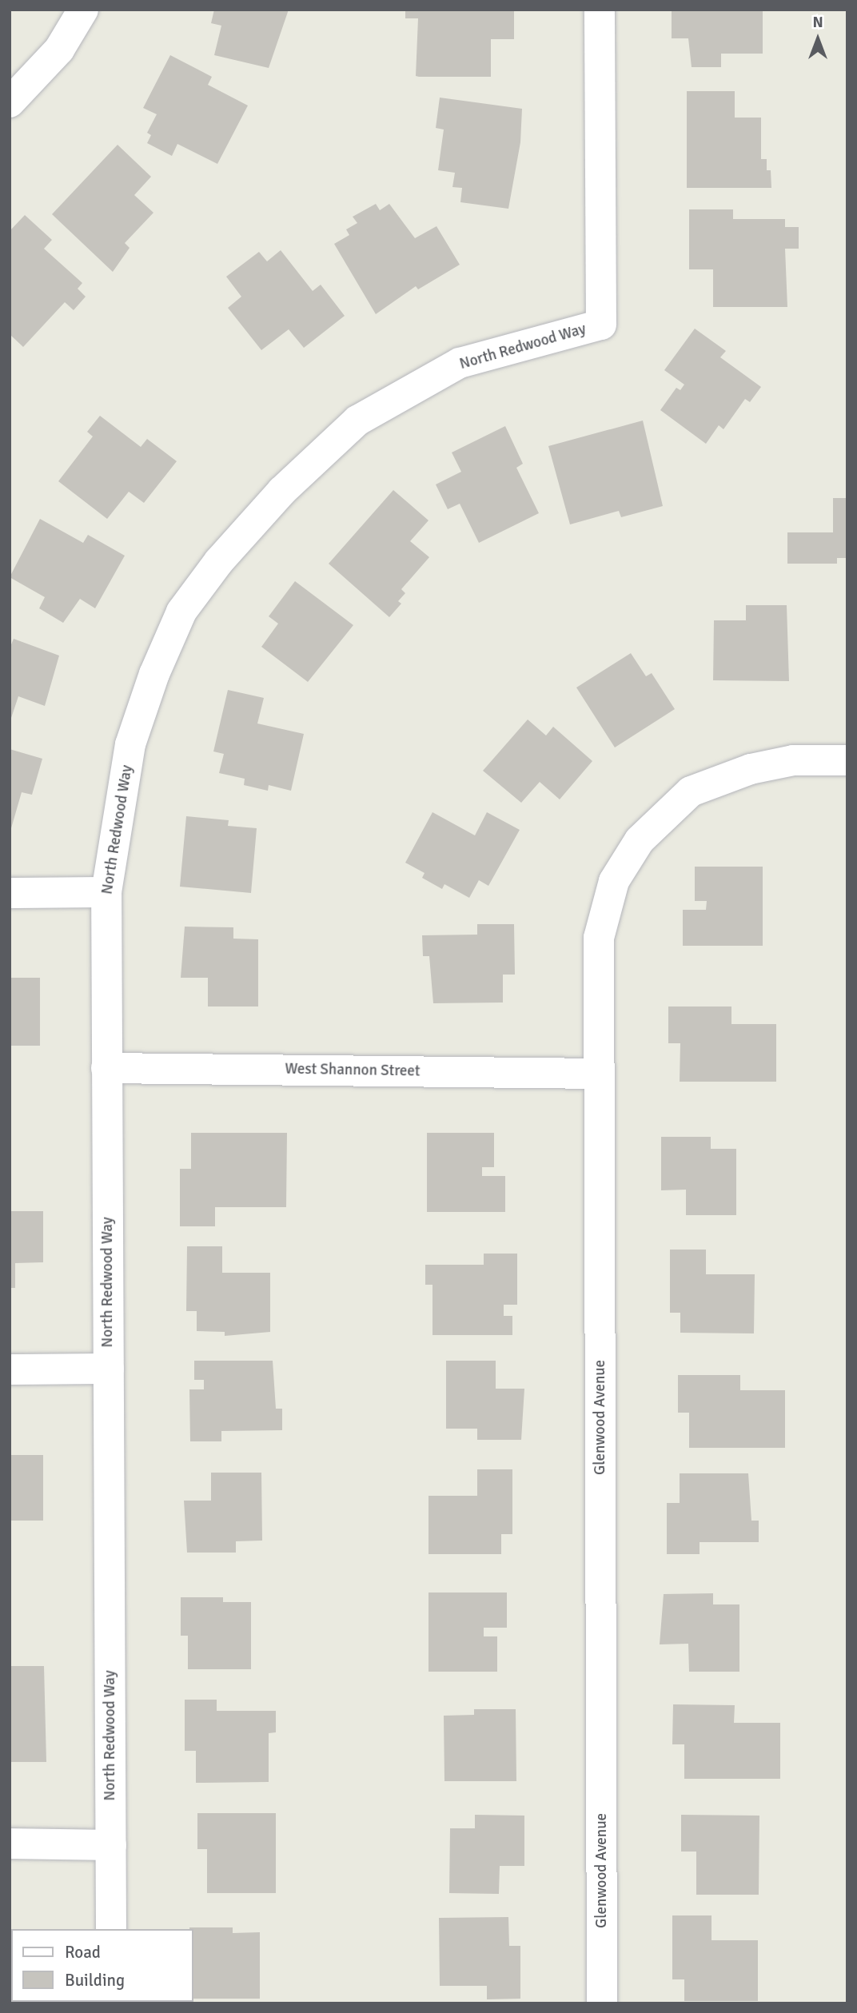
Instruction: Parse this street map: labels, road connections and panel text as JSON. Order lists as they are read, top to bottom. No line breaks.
{"streets":{"street":["North Redwood Way","West Shannon Street","Glenwood Avenue"]},"crossings":[["North Redwood Way","West Shannon Street"],["West Shannon Street","Glenwood Avenue"]],"legend":["Road","Building"],"north":"top"}
